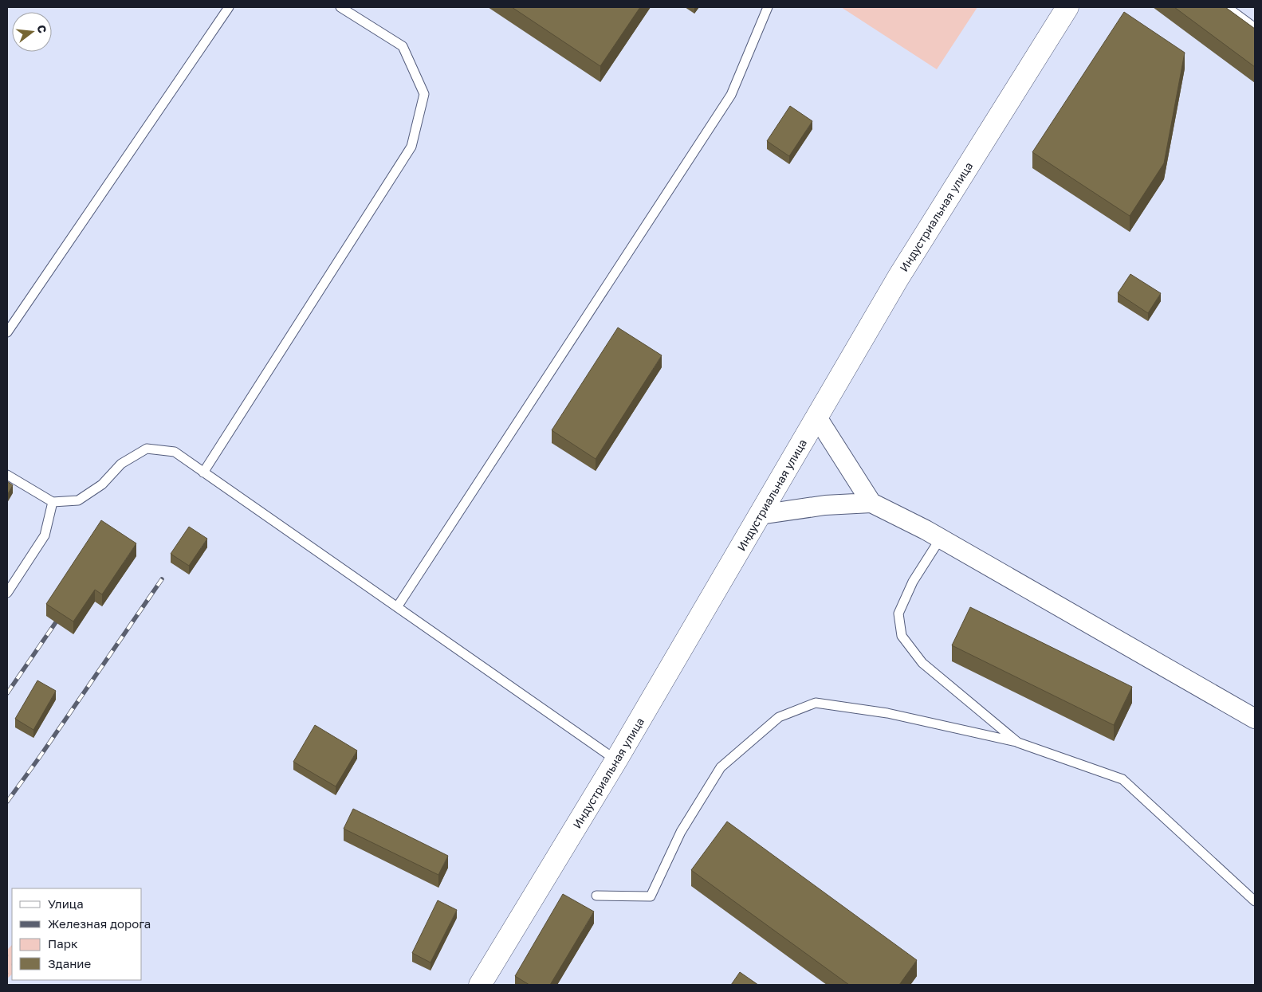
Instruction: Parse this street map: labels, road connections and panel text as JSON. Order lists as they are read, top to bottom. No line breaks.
{"streets":{"street":["Индустриальная улица"]},"legend":["Улица","Железная дорога","Парк","Здание"],"north":"right"}
